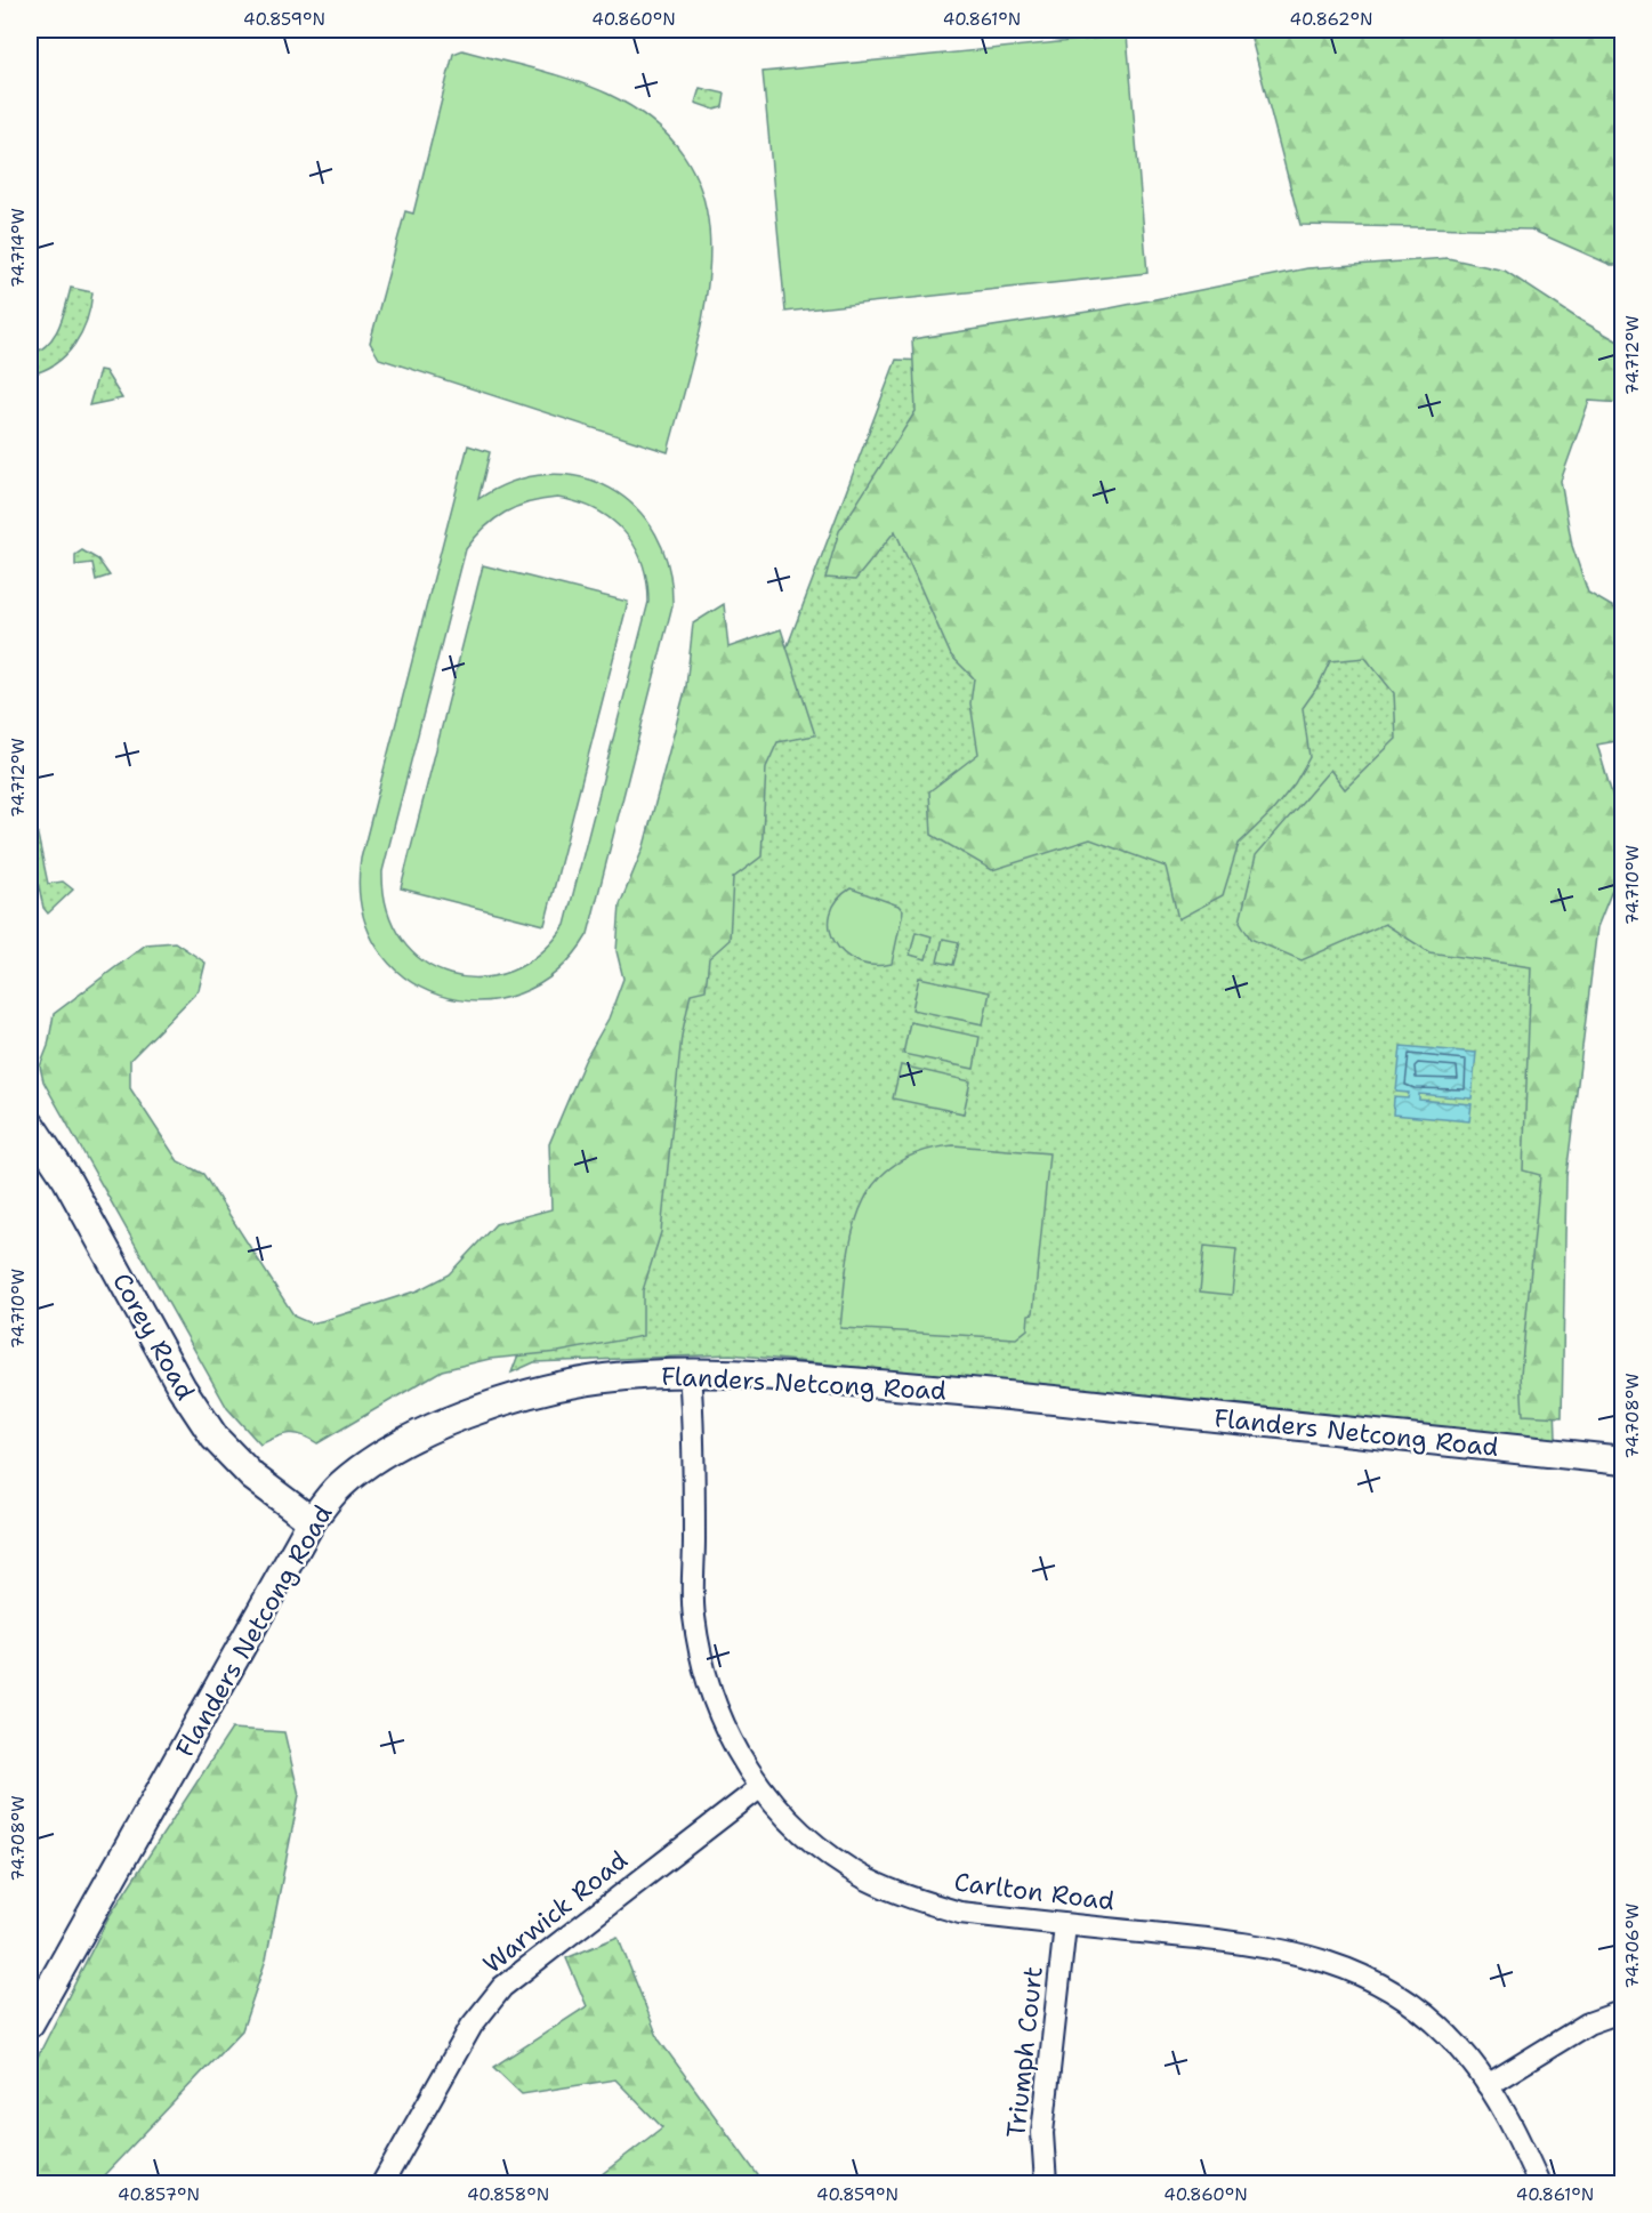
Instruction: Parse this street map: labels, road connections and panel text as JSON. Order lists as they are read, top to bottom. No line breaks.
{"streets":{"main road":["Corey Road","Flanders Netcong Road"],"street":["Carlton Road","Warwick Road","Triumph Court"]},"crossings":[["Corey Road","Flanders Netcong Road"],["Flanders Netcong Road","Carlton Road"],["Carlton Road","Warwick Road"],["Carlton Road","Triumph Court"]],"coordinates":["40.859°N","40.860°N","40.861°N","40.862°N","74.714°W","74.712°W","74.710°W","74.708°W","74.706°W","40.857°N","40.858°N"]}
